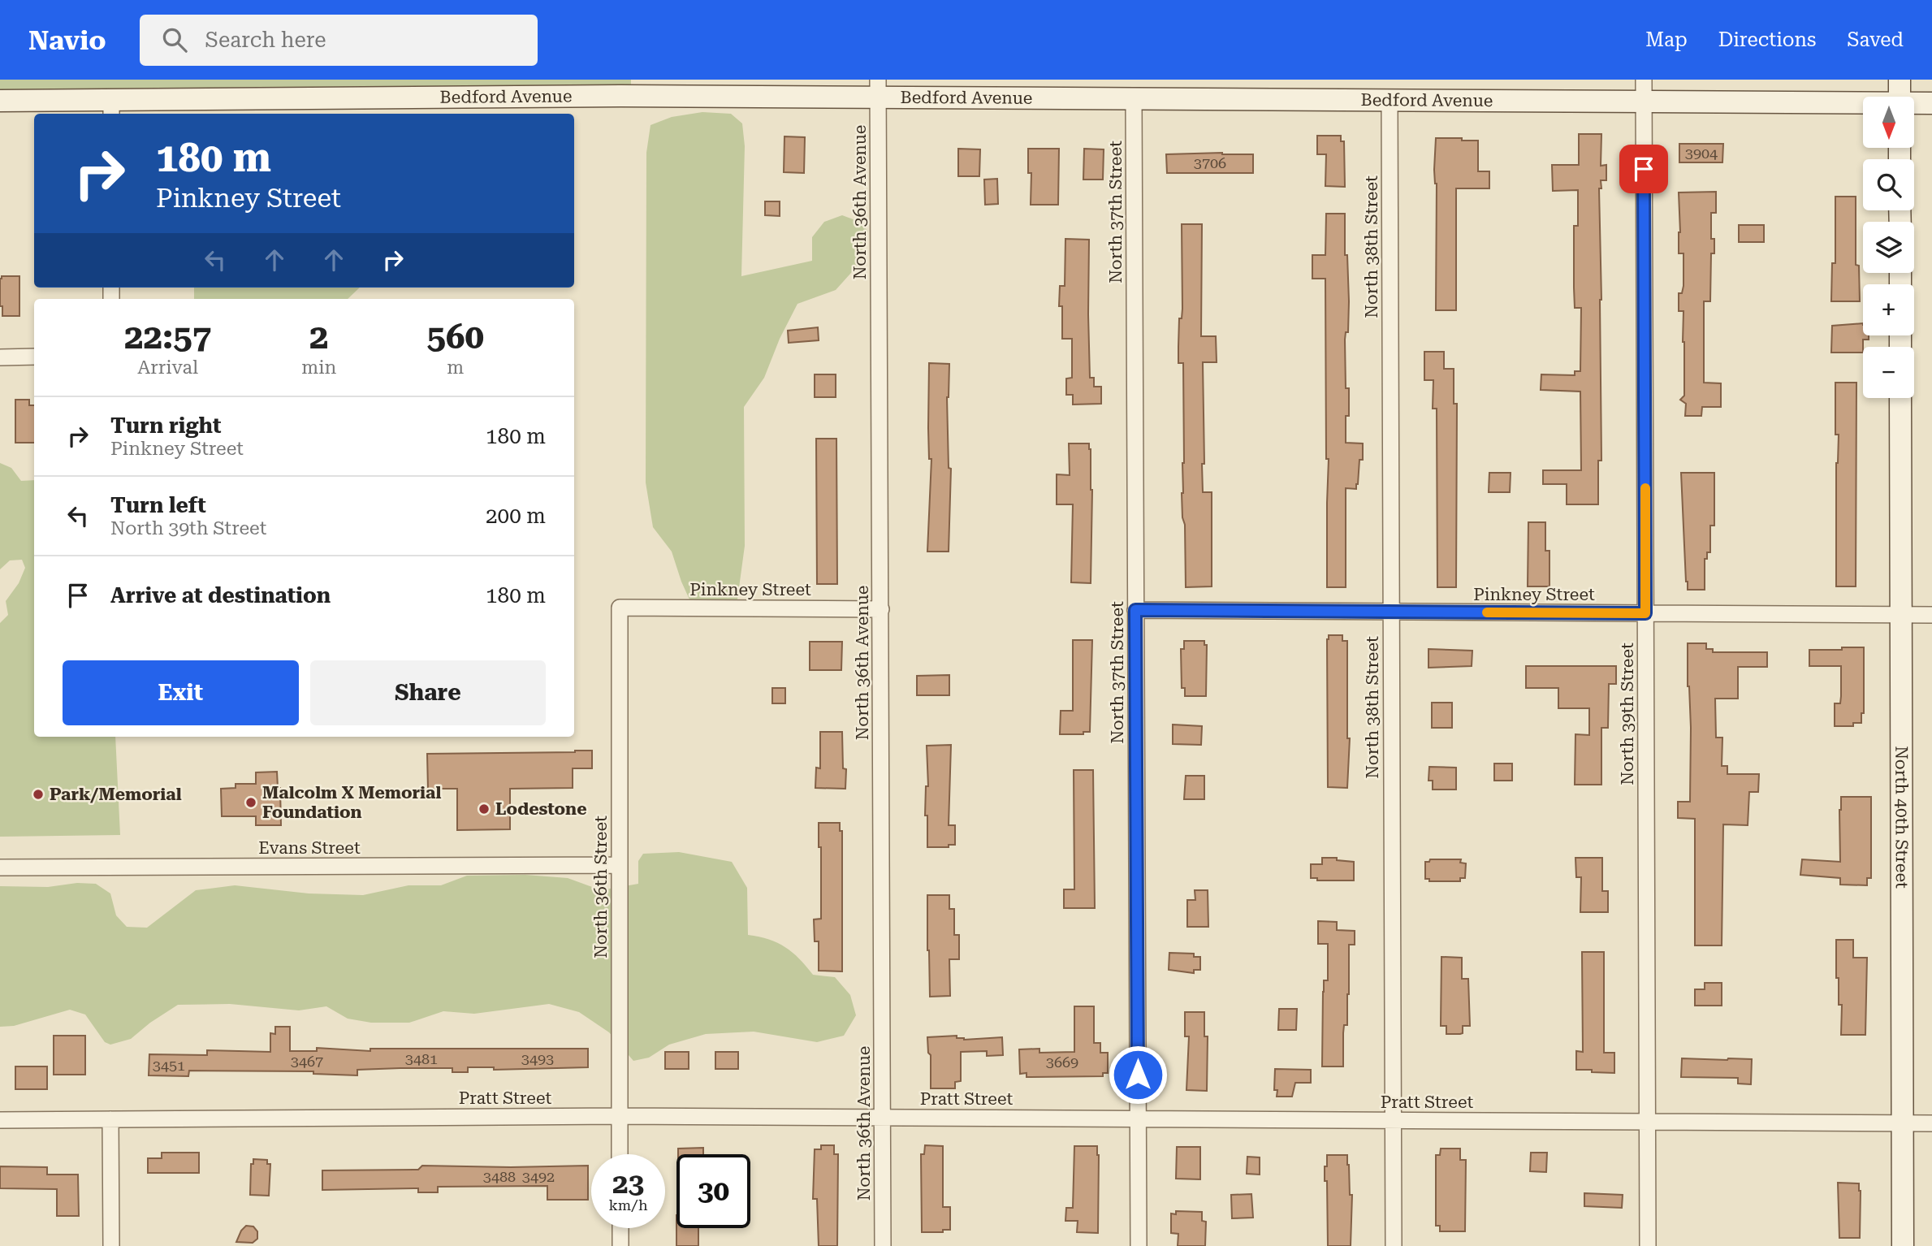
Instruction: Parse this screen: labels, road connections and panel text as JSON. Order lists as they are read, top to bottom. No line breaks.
{"streets":{"street":["Bedford Avenue","North 36th Avenue","North 37th Street","North 38th Street","Pinkney Street","North 39th Street","North 40th Street","Evans Street","North 36th Street","Pratt Street"]},"crossings":[["Bedford Avenue","North 36th Avenue"],["Bedford Avenue","North 37th Street"],["Bedford Avenue","North 38th Street"],["Bedford Avenue","North 39th Street"],["North 36th Avenue","Pinkney Street"],["North 36th Avenue","Pratt Street"],["North 37th Street","Pinkney Street"],["North 37th Street","Pratt Street"],["North 38th Street","Pinkney Street"],["North 38th Street","Pratt Street"],["Pinkney Street","North 39th Street"],["Pinkney Street","North 40th Street"],["Pinkney Street","North 36th Street"],["North 39th Street","Pratt Street"],["North 40th Street","Pratt Street"],["Evans Street","North 36th Street"],["North 36th Street","Pratt Street"]],"places":["Park/Memorial","Malcolm X Memorial Foundation","Lodestone"],"house_numbers":["3904","3706","3481","3493","3467","3669","3451","3488","3492"],"north":"bottom","page":{"header":"Navio","search":"Search here","nav":["Map","Directions","Saved"],"map_buttons":["+","−"],"turn":["180 m","Pinkney Street"],"eta":["22:57","Arrival","2","min","560","m"],"list":[{"name":"Turn right","note":"Pinkney Street","value":"180 m"},{"name":"Turn left","note":"North 39th Street","value":"200 m"},{"name":"Arrive at destination","value":"180 m"}],"buttons":["Exit","Share"],"speed":"23 km/h","limit":"30"}}
